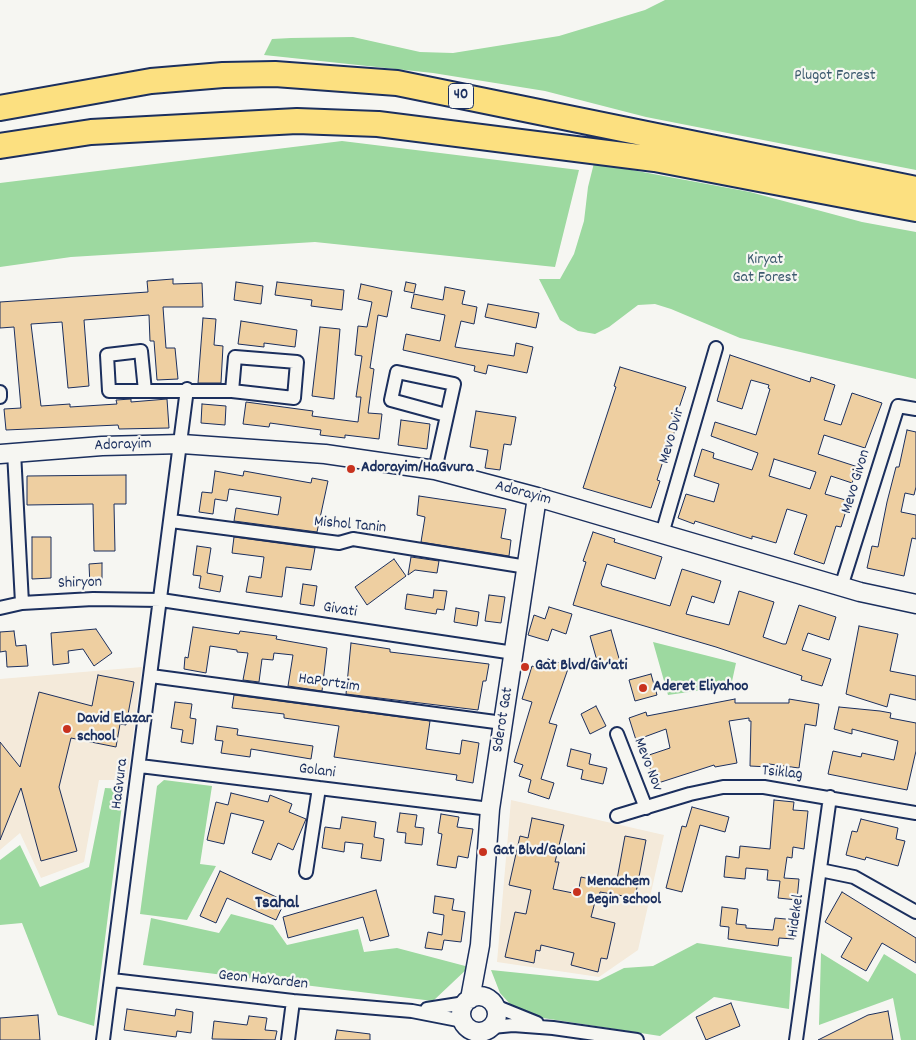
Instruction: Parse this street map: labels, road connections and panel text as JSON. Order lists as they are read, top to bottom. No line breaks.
{"streets":{"highway":["40"],"street":["Mevo Dvir","Adorayim","Mevo Givon","Mishol Tanin","Shiryon","Givati","HaPortzim","Sderot Gat","Mevo Nov","Golani","Tsiklag","HaGvura","Hidekel","Geon HaYarden"]},"crossings":[["Mevo Dvir","Adorayim"],["Adorayim","Mevo Givon"],["Adorayim","Sderot Gat"],["Adorayim","HaGvura"],["Mishol Tanin","Sderot Gat"],["Mishol Tanin","HaGvura"],["Shiryon","Givati"],["Shiryon","HaGvura"],["Givati","Sderot Gat"],["Givati","HaGvura"],["HaPortzim","Sderot Gat"],["HaPortzim","HaGvura"],["Sderot Gat","Golani"],["Sderot Gat","Geon HaYarden"],["Mevo Nov","Tsiklag"],["Golani","HaGvura"],["Tsiklag","Hidekel"],["HaGvura","Geon HaYarden"]],"districts":["Tsahal"],"parks":["Plugot Forest","Kiryat Gat Forest"],"places":["Adorayim/HaGvura","Gat Blvd/Giv'ati","Aderet Eliyahoo","David Elazar school","Gat Blvd/Golani","Menachem Begin school"]}
